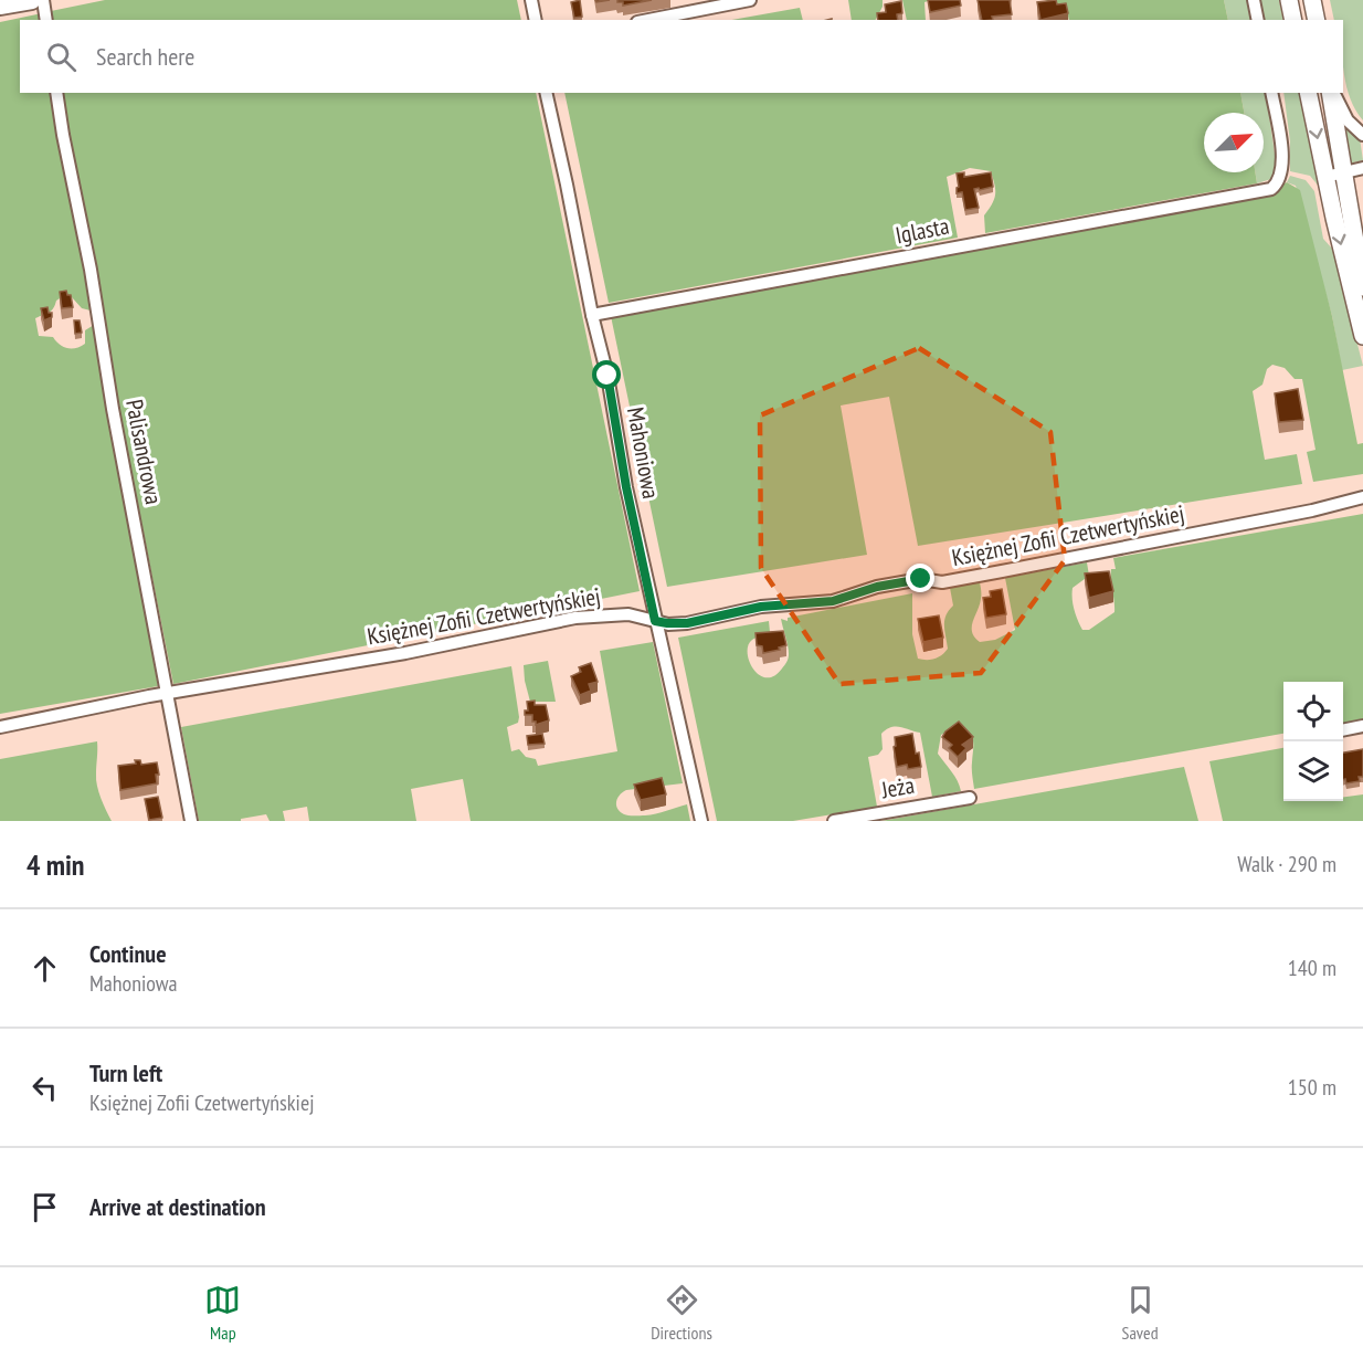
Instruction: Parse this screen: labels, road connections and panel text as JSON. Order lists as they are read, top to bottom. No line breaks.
{"streets":{"street":["Iglasta","Palisandrowa","Mahoniowa","Księżnej Zofii Czetwertyńskiej","Jeża"]},"crossings":[["Iglasta","Mahoniowa"],["Palisandrowa","Księżnej Zofii Czetwertyńskiej"],["Mahoniowa","Księżnej Zofii Czetwertyńskiej"]],"north":"top right","page":{"search":"Search here","heading":["4 min","Walk · 290 m"],"list":[["Continue","Mahoniowa","140 m"],["Turn left","Księżnej Zofii Czetwertyńskiej","150 m"],"Arrive at destination"],"nav":["Map","Directions","Saved"]}}
